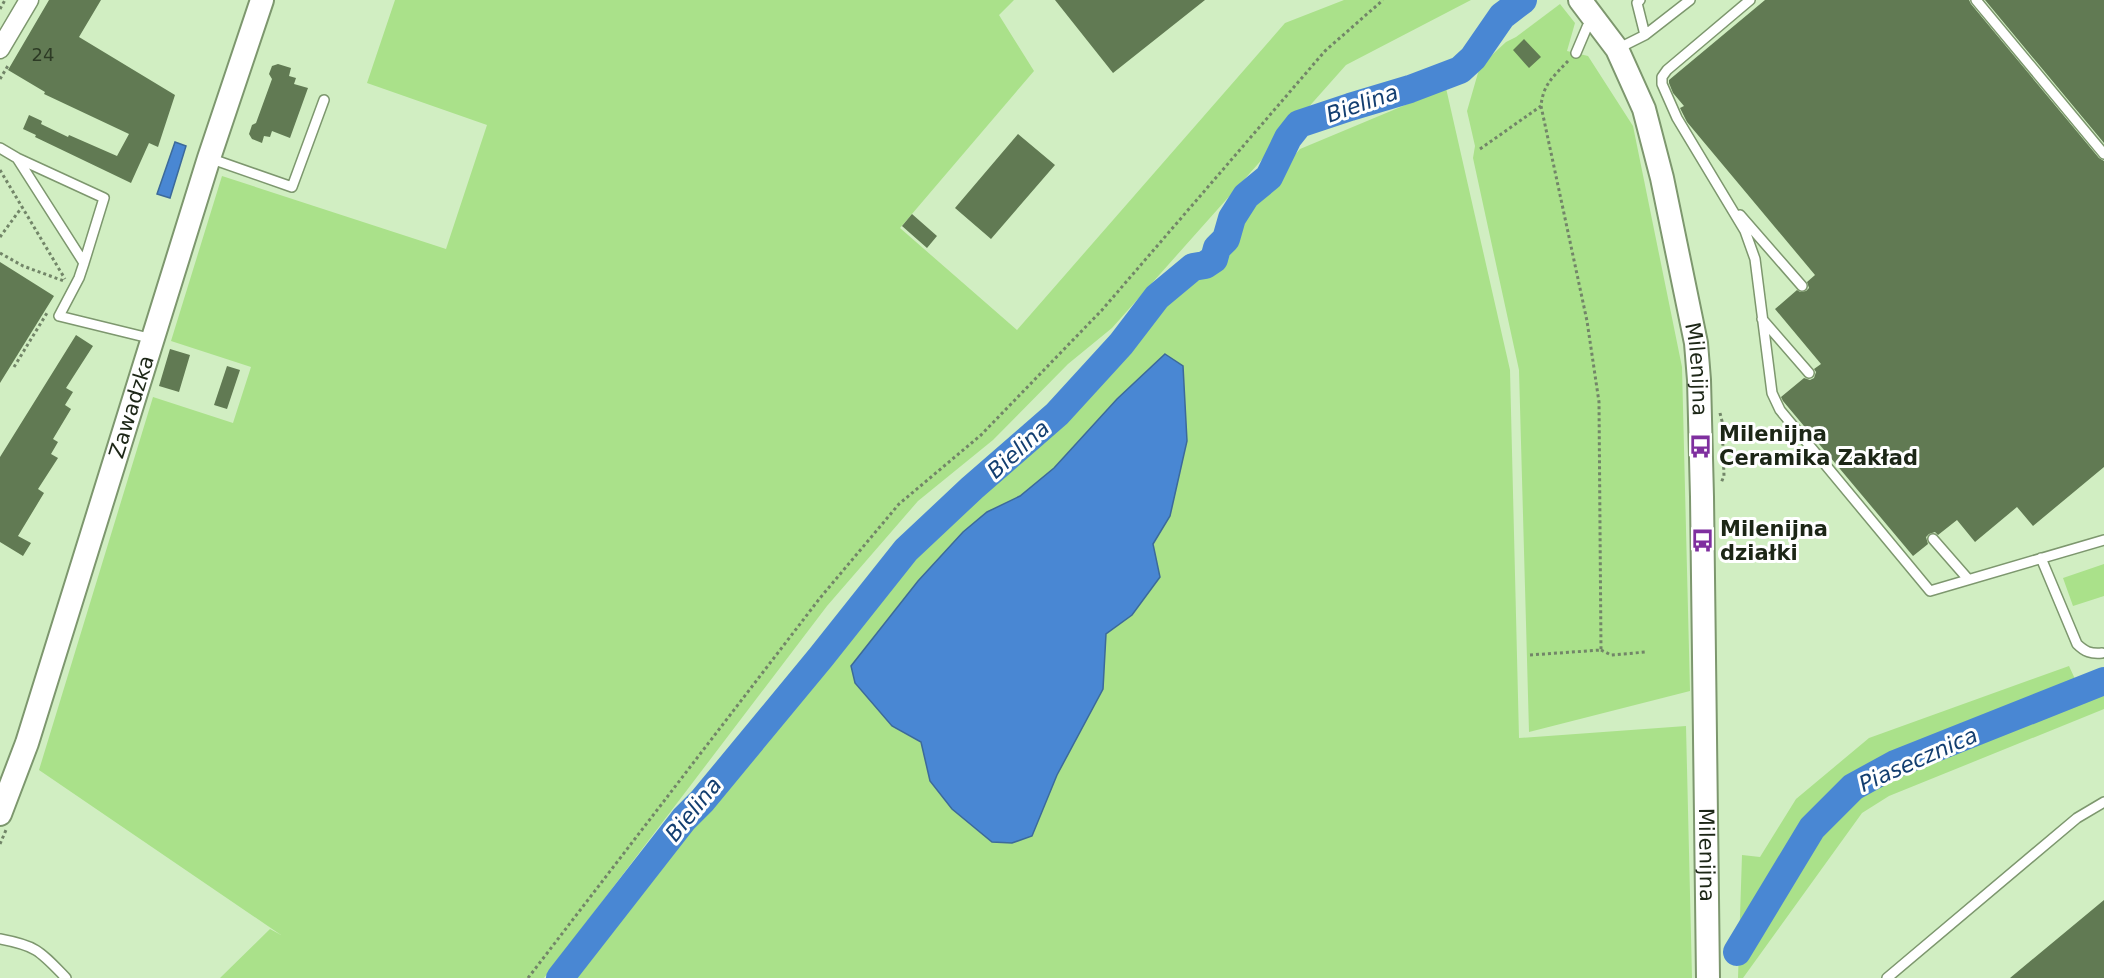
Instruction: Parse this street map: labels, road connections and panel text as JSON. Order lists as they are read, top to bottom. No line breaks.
{"streets":{"street":["Milenijna","Zawadzka"]},"water":["Bielina","Piasecznica"],"places":{"bus stop":["Milenijna Ceramika Zakład","Milenijna działki"]},"house_numbers":["24"]}
